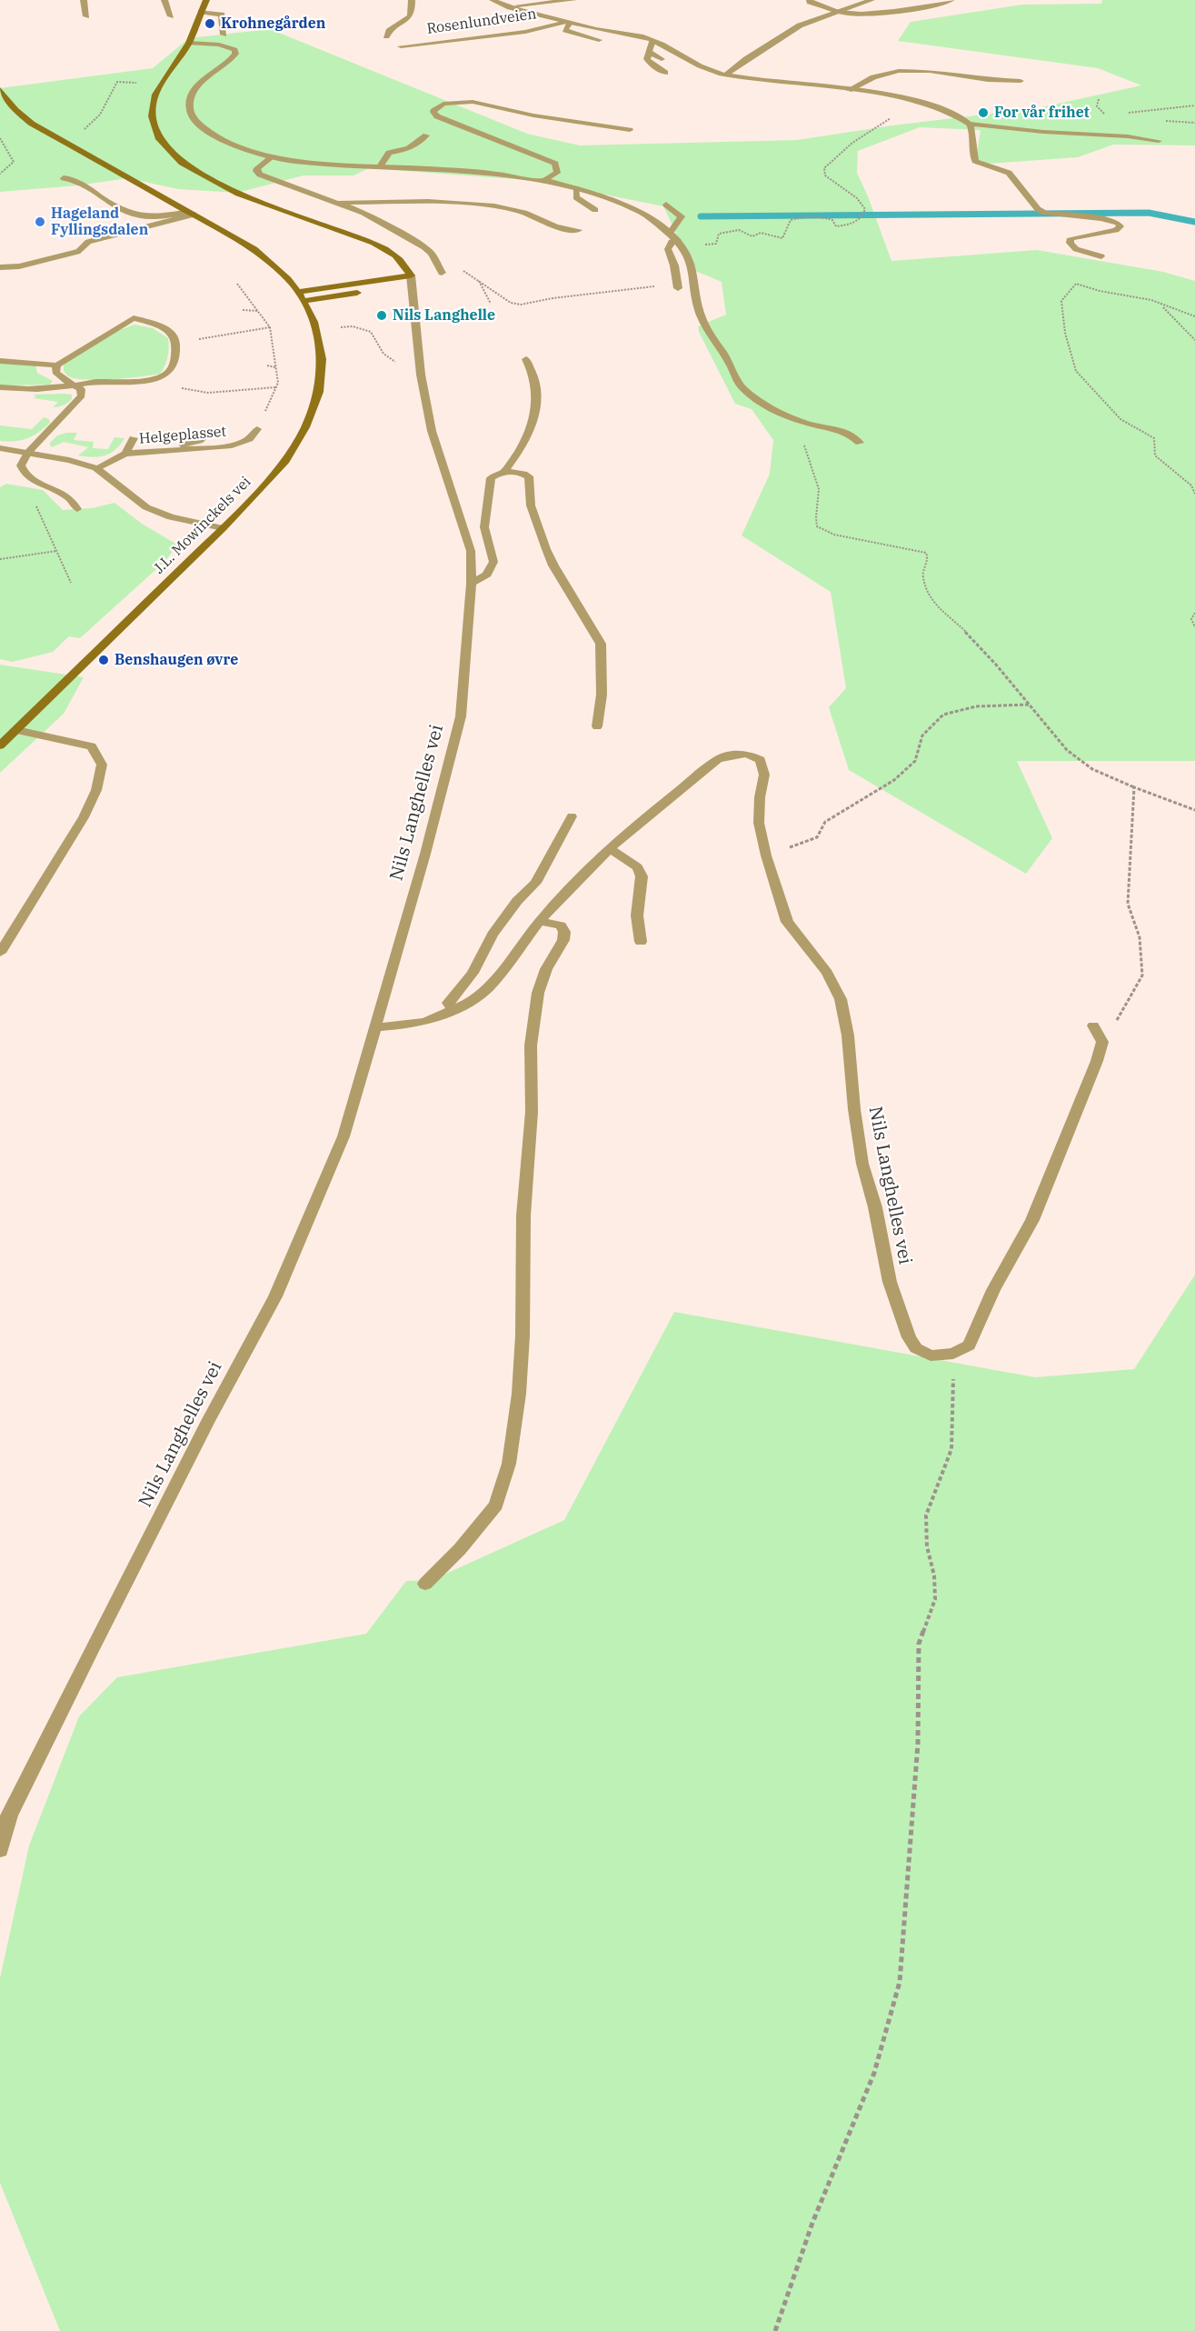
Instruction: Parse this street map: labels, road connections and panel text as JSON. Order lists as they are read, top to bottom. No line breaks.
{"streets":{"main road":["J.L. Mowinckels vei"],"street":["Rosenlundveien","Helgeplasset","Nils Langhelles vei"]},"places":["Krohnegården","For vår frihet","Hageland Fyllingsdalen","Nils Langhelle","Benshaugen øvre"]}
